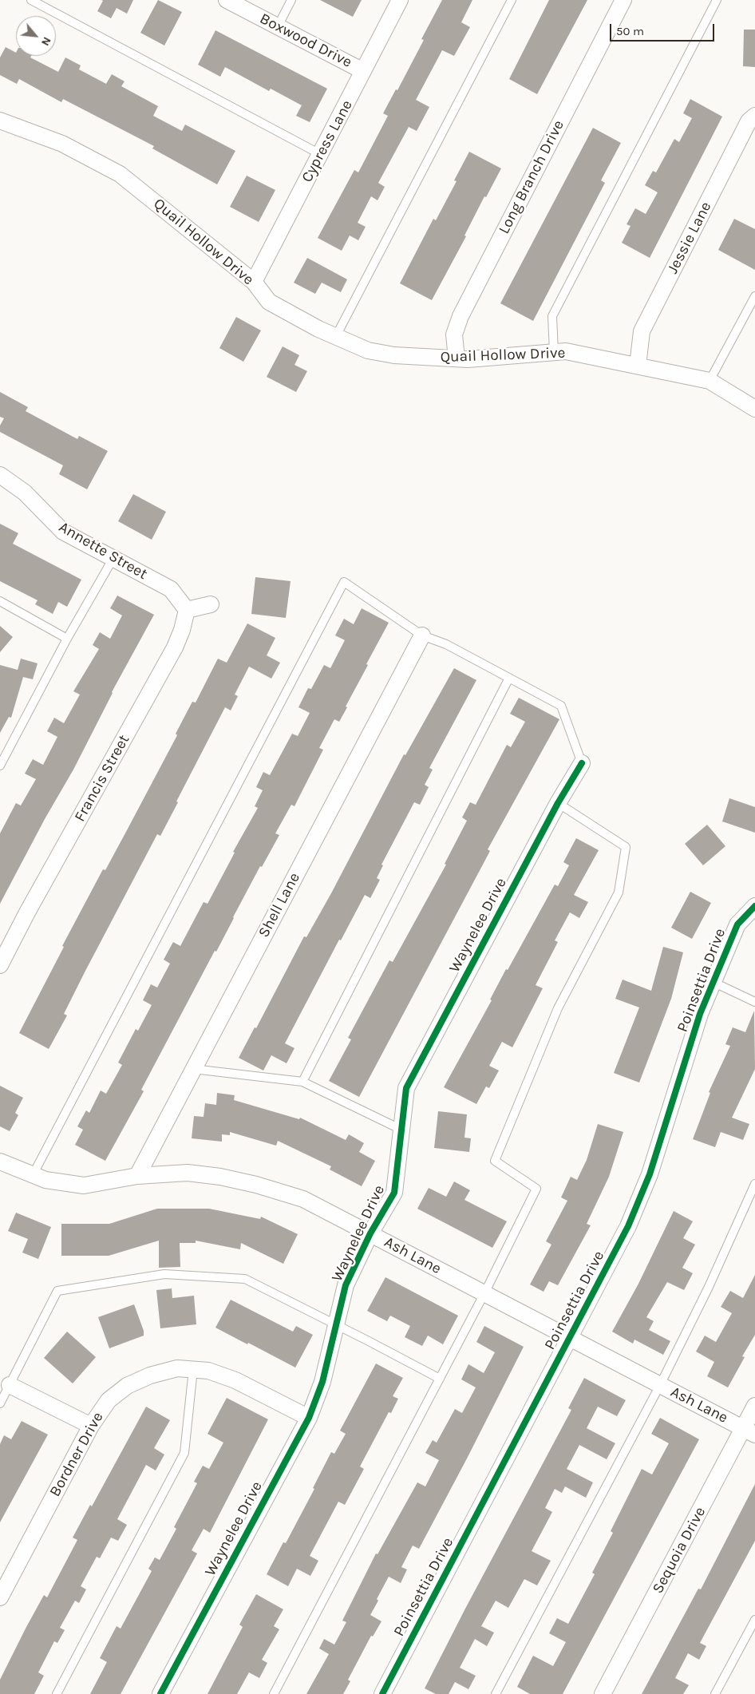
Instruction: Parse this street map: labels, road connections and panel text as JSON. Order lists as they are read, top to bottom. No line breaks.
{"streets":{"street":["Boxwood Drive","Cypress Lane","Long Branch Drive","Jessie Lane","Quail Hollow Drive","Annette Street","Francis Street","Shell Lane","Waynelee Drive","Poinsettia Drive","Ash Lane","Bordner Drive","Sequoia Drive"]},"crossings":[["Boxwood Drive","Cypress Lane"],["Cypress Lane","Quail Hollow Drive"],["Long Branch Drive","Quail Hollow Drive"],["Jessie Lane","Quail Hollow Drive"],["Annette Street","Francis Street"],["Shell Lane","Ash Lane"],["Waynelee Drive","Ash Lane"],["Waynelee Drive","Bordner Drive"],["Poinsettia Drive","Ash Lane"],["Ash Lane","Sequoia Drive"]],"scale_bar":"50 m","north":"bottom right"}
